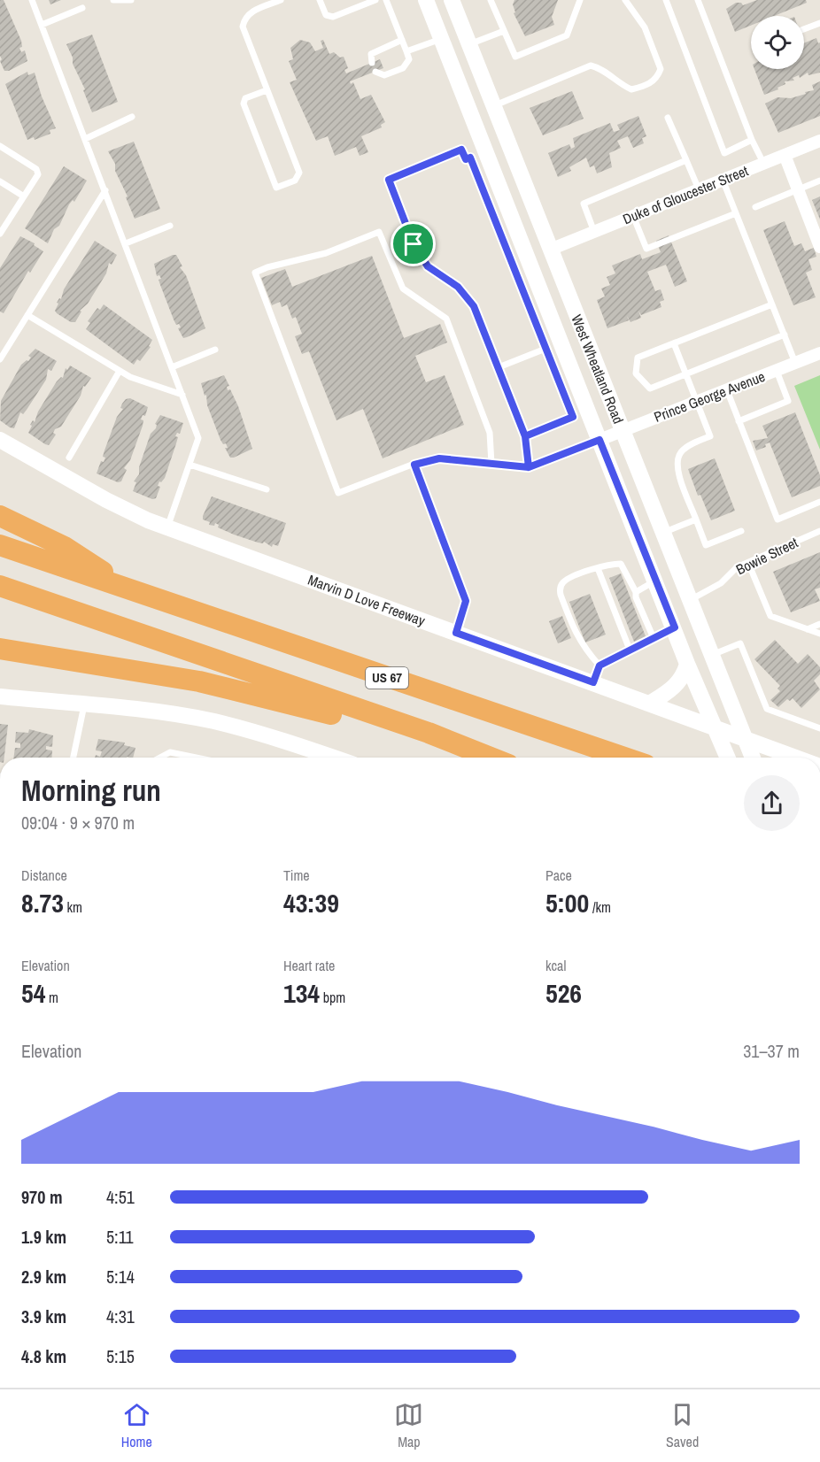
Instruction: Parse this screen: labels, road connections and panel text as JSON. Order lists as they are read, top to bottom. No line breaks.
{"streets":{"highway":["US 67"],"main road":["West Wheatland Road","Marvin D Love Freeway"],"street":["Duke of Gloucester Street","Prince George Avenue"],"lane":["Bowie Street"]},"crossings":[["Duke of Gloucester Street","West Wheatland Road"],["West Wheatland Road","Prince George Avenue"],["West Wheatland Road","Bowie Street"],["West Wheatland Road","Marvin D Love Freeway"]],"page":{"heading":["Morning run","09:04 · 9 × 970 m"],"stats":[["Distance","8.73 km"],["Time","43:39"],["Pace","5:00 /km"],["Elevation","54 m"],["Heart rate","134 bpm"],["kcal","526"]],"chart":["Elevation","31–37 m"],"list":[{"name":"970 m","note":"4:51"},{"name":"1.9 km","note":"5:11"},{"name":"2.9 km","note":"5:14"},{"name":"3.9 km","note":"4:31"},{"name":"4.8 km","note":"5:15"}],"tabs":["Home","Map","Saved"]}}
